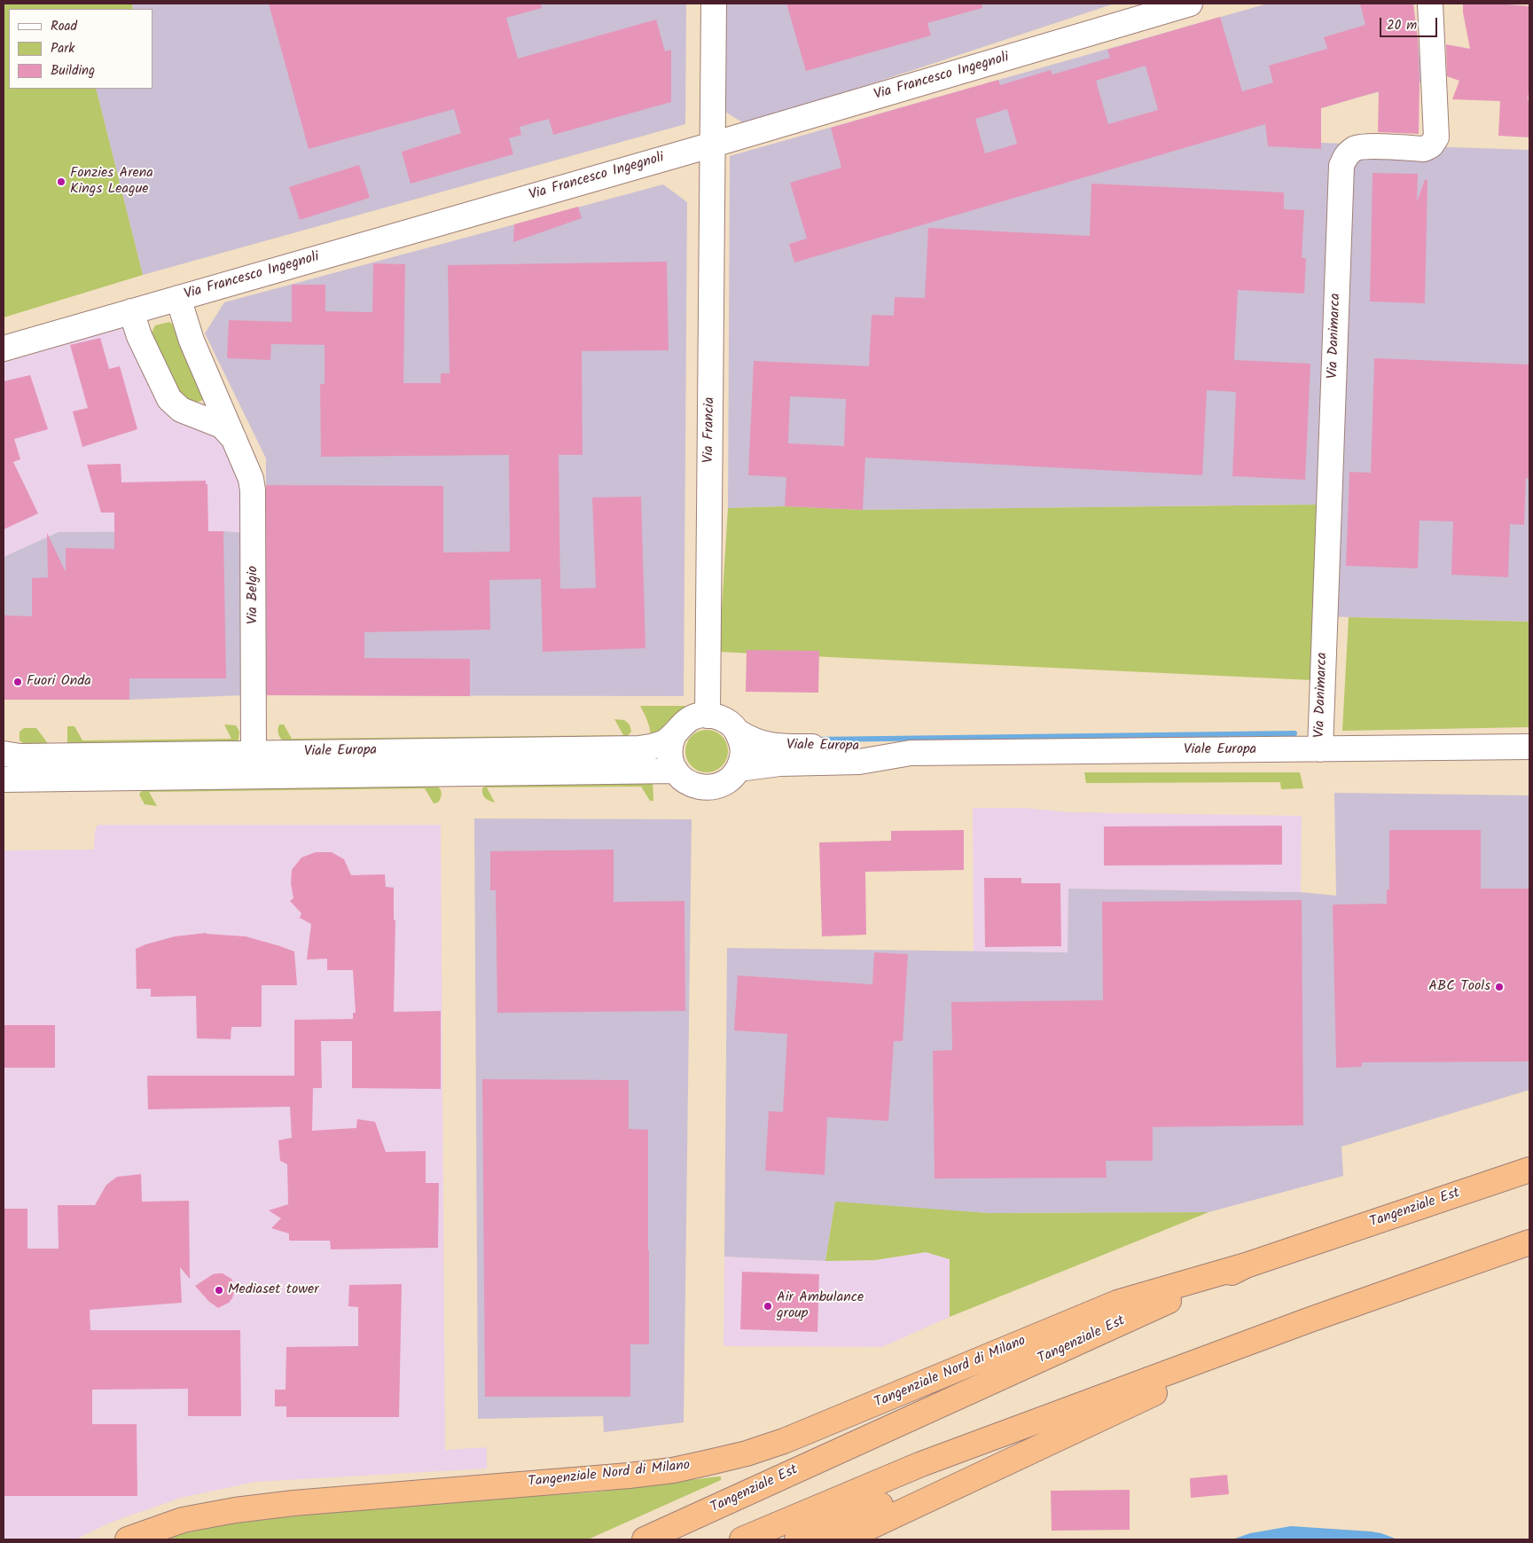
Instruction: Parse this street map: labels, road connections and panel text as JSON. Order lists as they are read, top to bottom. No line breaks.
{"streets":{"highway":["Tangenziale Est","Tangenziale Nord di Milano"],"street":["Via Francesco Ingegnoli","Via Danimarca","Via Francia","Via Belgio","Viale Europa"]},"crossings":[["Via Francesco Ingegnoli","Via Francia"],["Via Francesco Ingegnoli","Via Belgio"],["Via Danimarca","Viale Europa"],["Via Francia","Viale Europa"],["Via Belgio","Viale Europa"],["Tangenziale Est","Tangenziale Nord di Milano"]],"places":["Fonzies Arena Kings League","Fuori Onda","ABC Tools","Mediaset tower","Air Ambulance group"],"legend":["Road","Park","Building"],"scale_bar":"20 m"}
